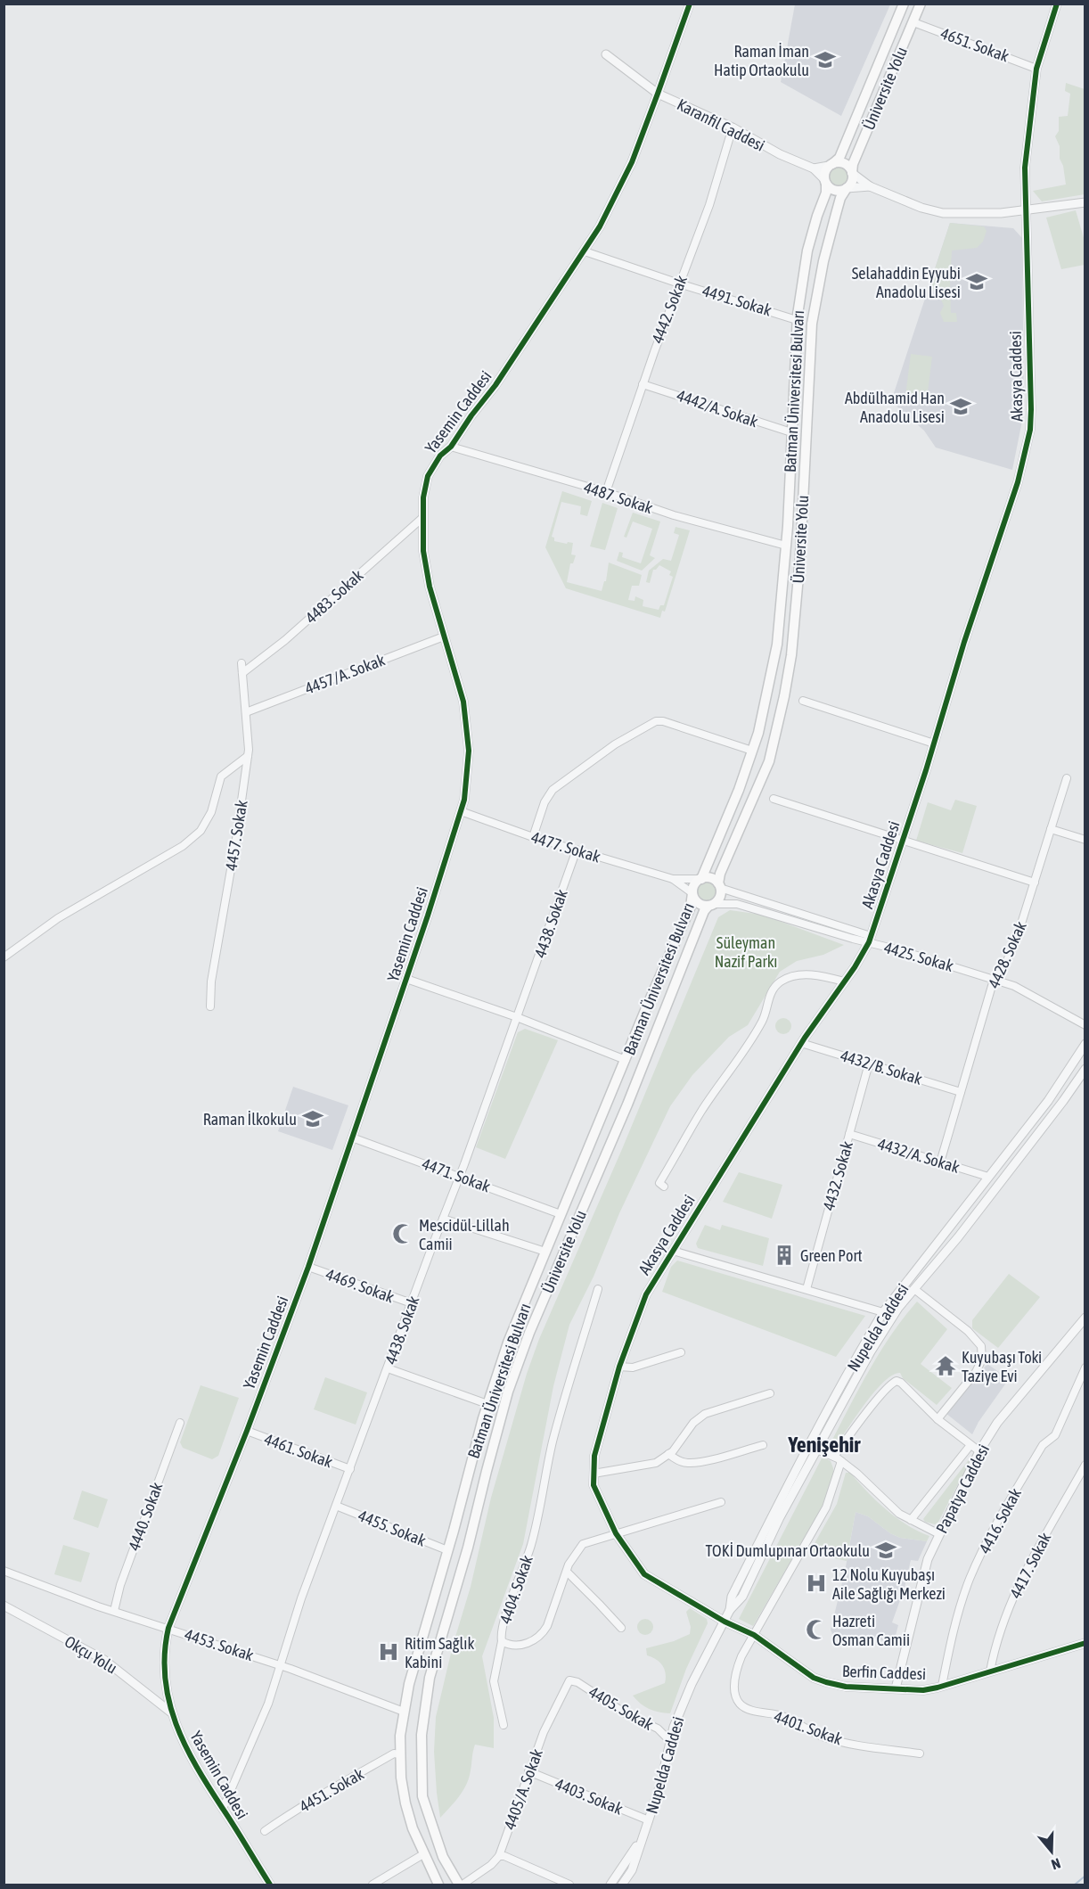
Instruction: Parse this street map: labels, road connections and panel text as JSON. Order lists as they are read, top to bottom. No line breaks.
{"streets":{"main road":["Üniversite Yolu","Batman Üniversitesi Bulvarı"],"street":["4651. Sokak","Karanfil Caddesi","4491. Sokak","4442. Sokak","Akasya Caddesi","4442/A. Sokak","Yasemin Caddesi","4487. Sokak","4483. Sokak","4457/A. Sokak","4457. Sokak","4477. Sokak","4438. Sokak","4428. Sokak","4425. Sokak","4432/B. Sokak","4432/A. Sokak","4471. Sokak","4432. Sokak","4469. Sokak","Nupelda Caddesi","4461. Sokak","Papatya Caddesi","4440. Sokak","4416. Sokak","4455. Sokak","4417. Sokak","4404. Sokak","4453. Sokak","Okçu Yolu","Berfin Caddesi","4405. Sokak","4401. Sokak","4405/A. Sokak","4451. Sokak","4403. Sokak"]},"crossings":[["4651. Sokak","Üniversite Yolu"],["4651. Sokak","Akasya Caddesi"],["Üniversite Yolu","Batman Üniversitesi Bulvarı"],["Üniversite Yolu","4425. Sokak"],["Üniversite Yolu","4405/A. Sokak"],["Karanfil Caddesi","4442. Sokak"],["Karanfil Caddesi","Yasemin Caddesi"],["4491. Sokak","4442. Sokak"],["4491. Sokak","Batman Üniversitesi Bulvarı"],["4491. Sokak","Yasemin Caddesi"],["4442. Sokak","4442/A. Sokak"],["4442. Sokak","4487. Sokak"],["Akasya Caddesi","4425. Sokak"],["Akasya Caddesi","4432/B. Sokak"],["Akasya Caddesi","Nupelda Caddesi"],["Akasya Caddesi","4404. Sokak"],["Akasya Caddesi","Berfin Caddesi"],["Batman Üniversitesi Bulvarı","4442/A. Sokak"],["Batman Üniversitesi Bulvarı","4487. Sokak"],["Batman Üniversitesi Bulvarı","4425. Sokak"],["Batman Üniversitesi Bulvarı","4471. Sokak"],["Batman Üniversitesi Bulvarı","4455. Sokak"],["Batman Üniversitesi Bulvarı","4453. Sokak"],["Batman Üniversitesi Bulvarı","4451. Sokak"],["Yasemin Caddesi","4487. Sokak"],["Yasemin Caddesi","4483. Sokak"],["Yasemin Caddesi","4457/A. Sokak"],["Yasemin Caddesi","4477. Sokak"],["Yasemin Caddesi","4438. Sokak"],["Yasemin Caddesi","4471. Sokak"],["Yasemin Caddesi","4469. Sokak"],["Yasemin Caddesi","4461. Sokak"],["Yasemin Caddesi","4453. Sokak"],["Yasemin Caddesi","Okçu Yolu"],["4483. Sokak","4457. Sokak"],["4457/A. Sokak","4457. Sokak"],["4477. Sokak","4438. Sokak"],["4438. Sokak","4471. Sokak"],["4438. Sokak","4469. Sokak"],["4438. Sokak","4461. Sokak"],["4438. Sokak","4455. Sokak"],["4438. Sokak","4453. Sokak"],["4428. Sokak","4425. Sokak"],["4428. Sokak","4432/B. Sokak"],["4428. Sokak","4432/A. Sokak"],["4432/B. Sokak","4432. Sokak"],["4432/A. Sokak","4432. Sokak"],["4432/A. Sokak","Nupelda Caddesi"],["Nupelda Caddesi","Berfin Caddesi"],["Nupelda Caddesi","4405. Sokak"],["Nupelda Caddesi","4403. Sokak"],["Papatya Caddesi","Berfin Caddesi"],["4440. Sokak","4453. Sokak"],["4416. Sokak","Berfin Caddesi"],["4417. Sokak","Berfin Caddesi"],["Berfin Caddesi","4401. Sokak"],["4405. Sokak","4405/A. Sokak"],["4405/A. Sokak","4403. Sokak"]],"districts":["Yenişehir"],"parks":["Süleyman Nazif Parkı"],"places":{"school or university":["Raman İman Hatip Ortaokulu","Selahaddin Eyyubi Anadolu Lisesi","Abdülhamid Han Anadolu Lisesi","Raman İlkokulu","TOKİ Dumlupınar Ortaokulu"],"mosque":["Mescidül-Lillah Camii","Hazreti Osman Camii"],"building":["Green Port"],"temple":["Kuyubaşı Toki Taziye Evi"],"hospital":["12 Nolu Kuyubaşı Aile Sağlığı Merkezi","Ritim Sağlık Kabini"]},"north":"bottom"}
